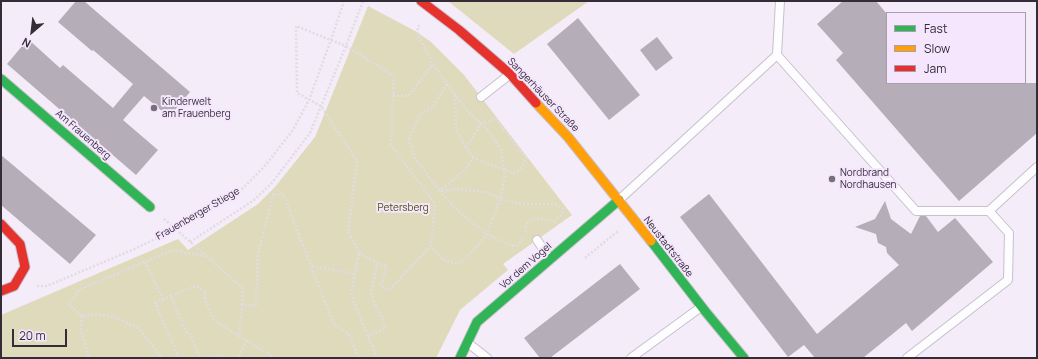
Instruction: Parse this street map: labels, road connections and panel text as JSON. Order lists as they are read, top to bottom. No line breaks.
{"streets":{"street":["Sangerhäuser Straße","Am Frauenberg","Neustadtstraße","Vor dem Vogel"],"path":["Frauenberger Stiege"]},"crossings":[["Sangerhäuser Straße","Neustadtstraße"],["Sangerhäuser Straße","Vor dem Vogel"],["Neustadtstraße","Vor dem Vogel"]],"parks":["Petersberg"],"places":["Kinderwelt am Frauenberg","Nordbrand Nordhausen"],"legend":["Fast","Slow","Jam"],"scale_bar":"20 m","north":"bottom left"}
